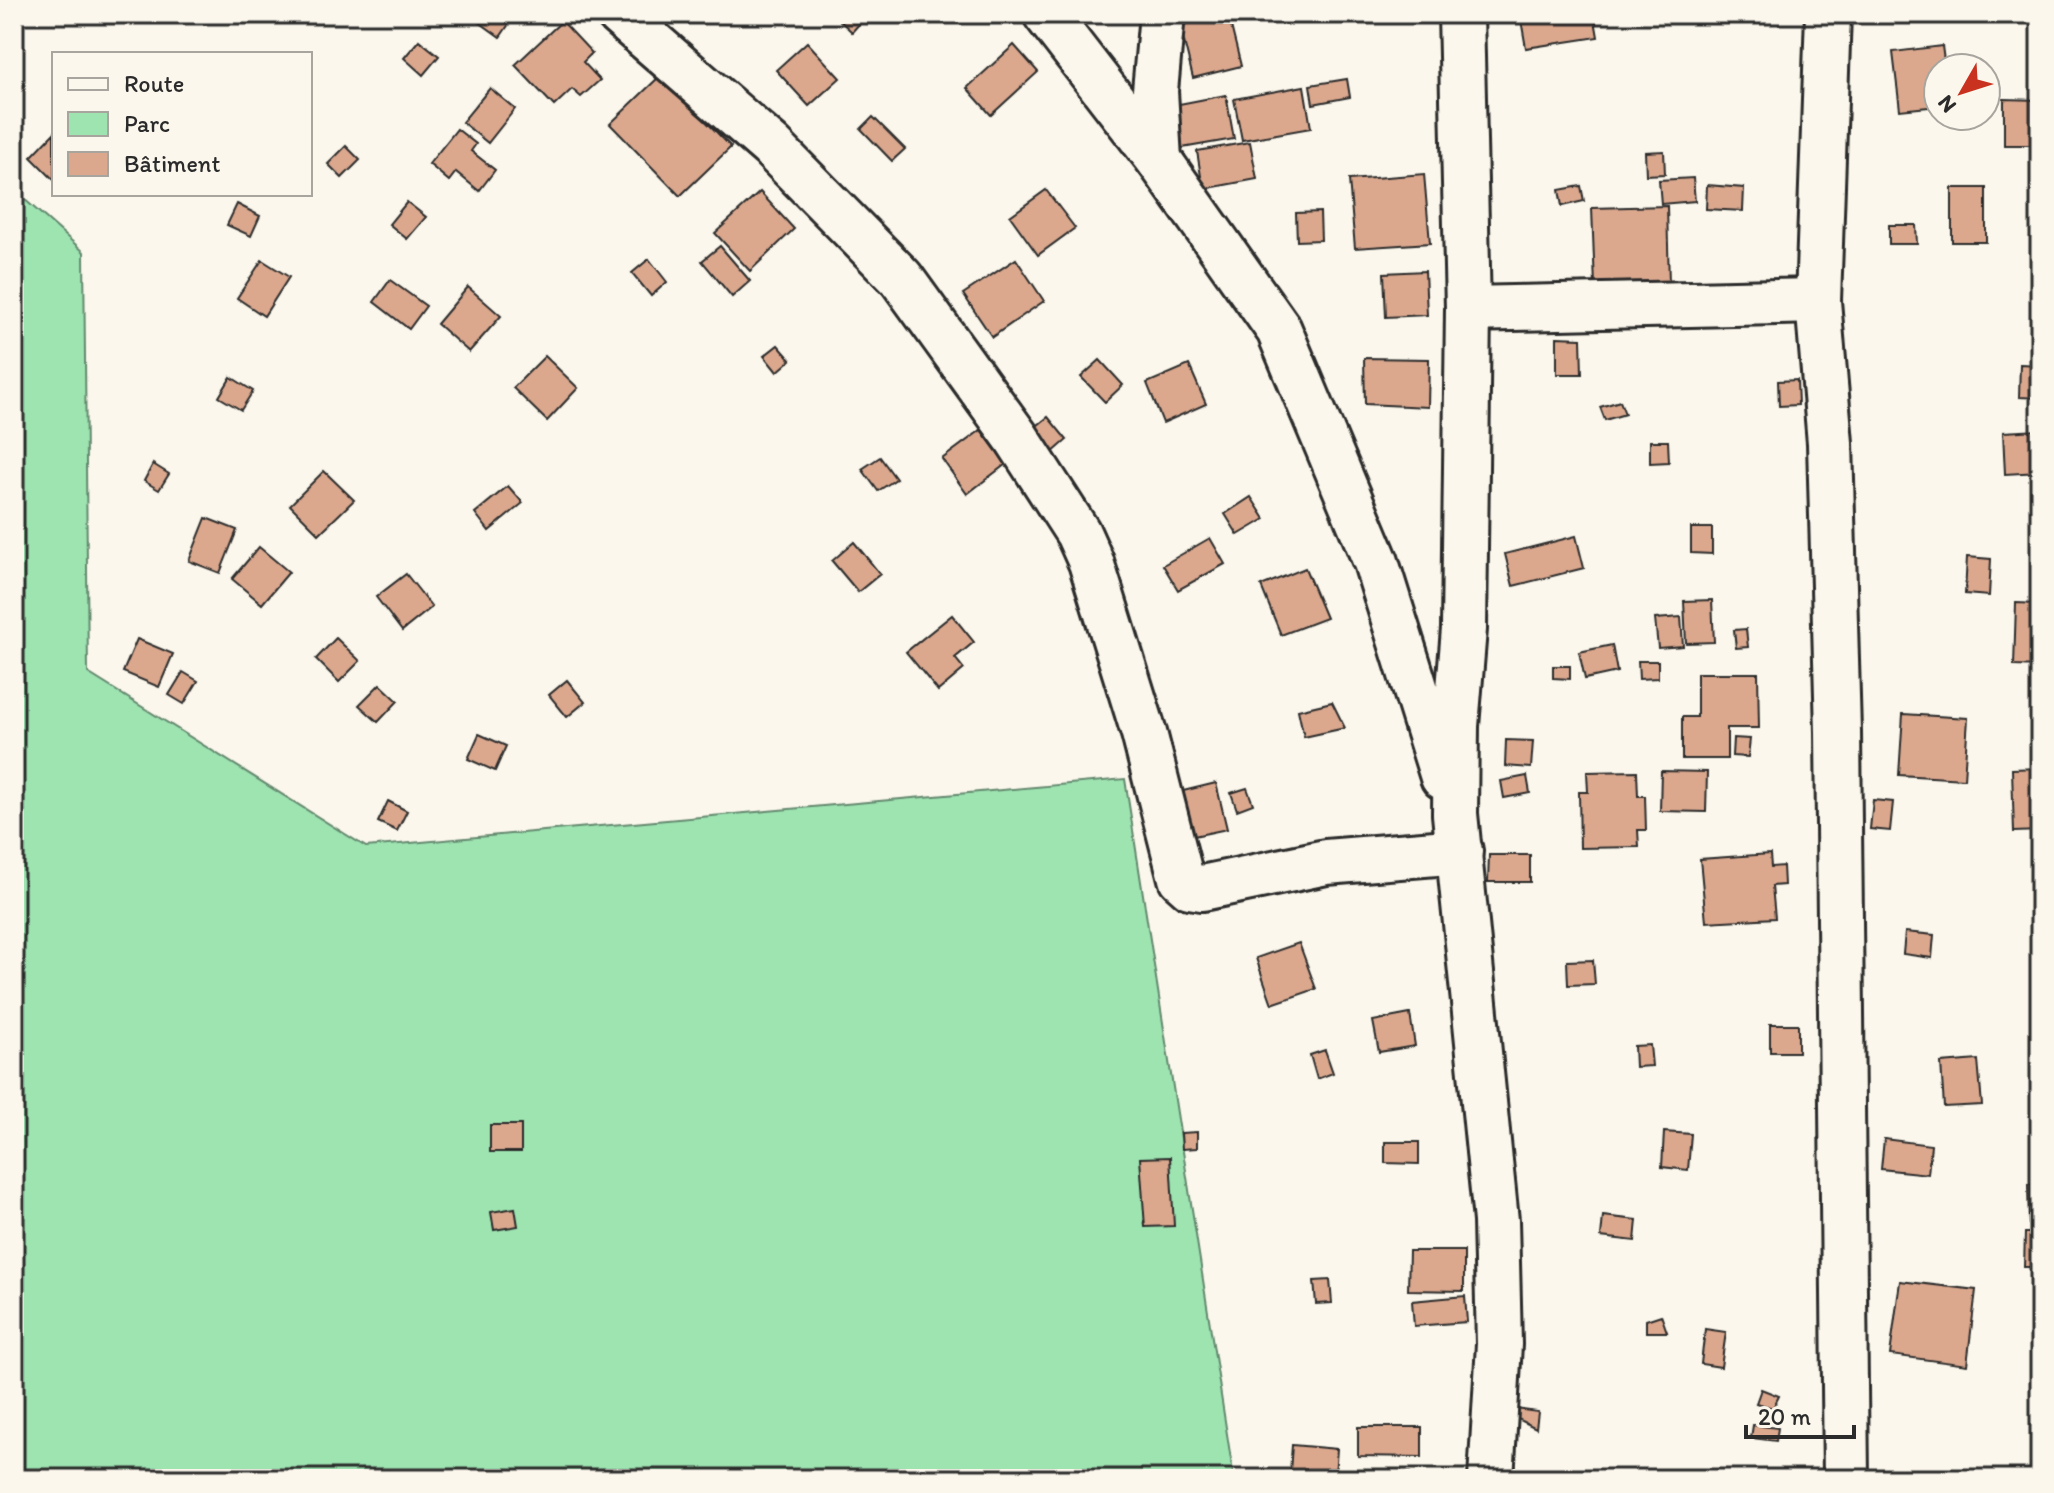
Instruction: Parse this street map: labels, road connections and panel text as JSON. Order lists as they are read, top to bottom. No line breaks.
{"legend":["Route","Parc","Bâtiment"],"scale_bar":"20 m","north":"bottom left"}
